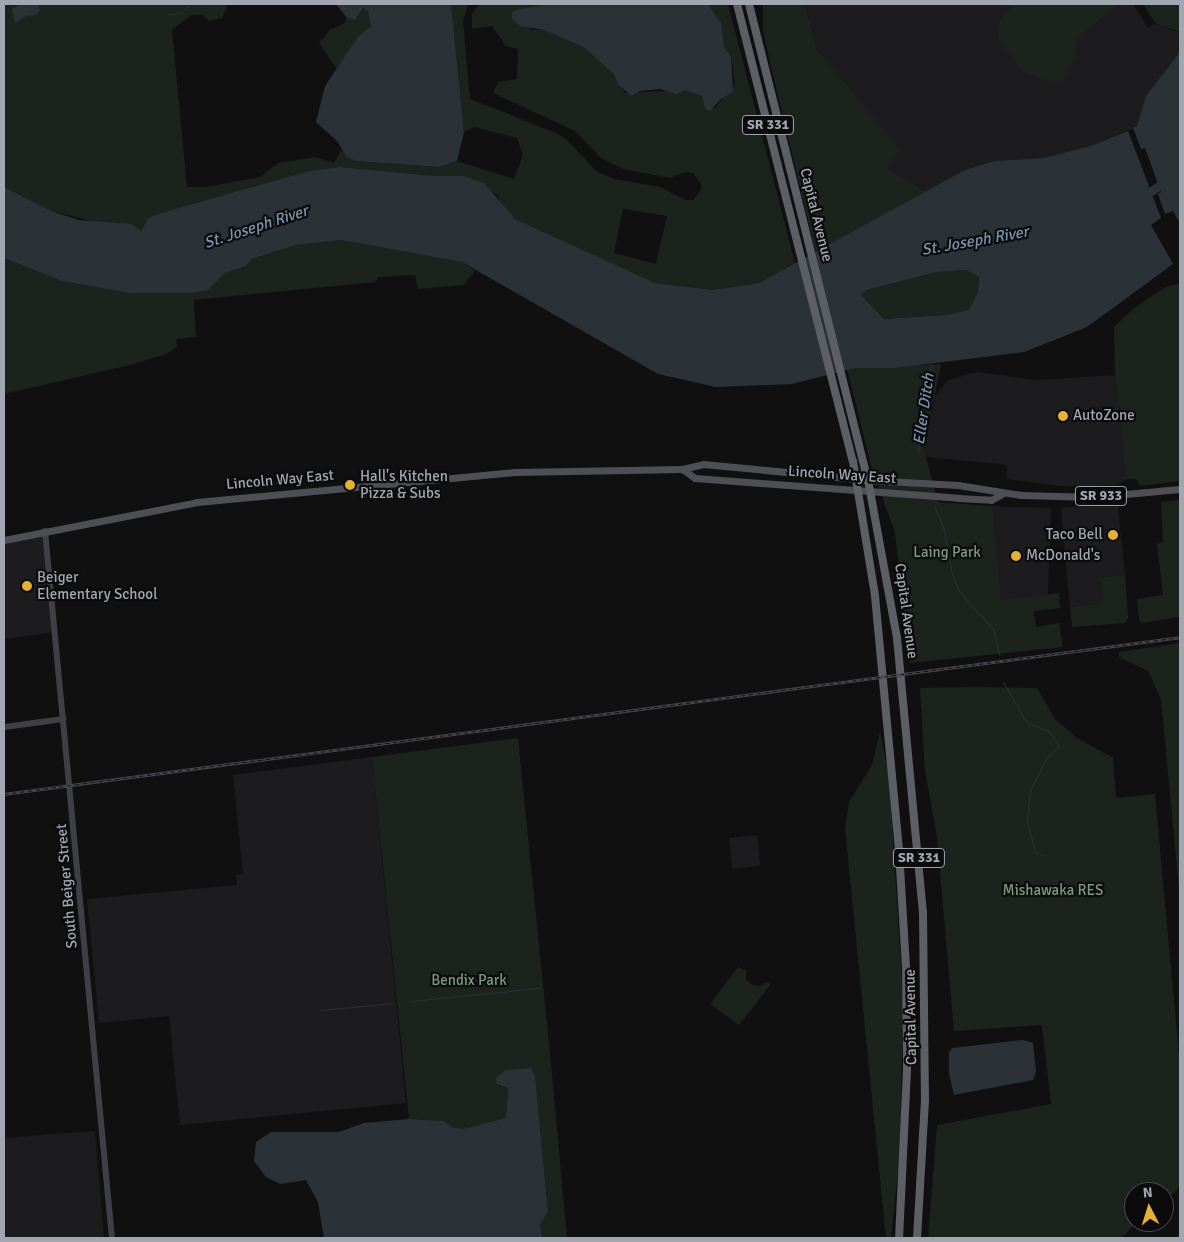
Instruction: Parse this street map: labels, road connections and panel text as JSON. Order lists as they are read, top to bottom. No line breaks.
{"streets":{"highway":["SR 331","Capital Avenue"],"main road":["Lincoln Way East","SR 933"],"street":["South Beiger Street"]},"crossings":[["Capital Avenue","Lincoln Way East"],["Lincoln Way East","South Beiger Street"]],"water":["St. Joseph River","Eller Ditch"],"parks":["Laing Park","Mishawaka RES","Bendix Park"],"places":["AutoZone","Hall's Kitchen Pizza & Subs","Taco Bell","McDonald's","Beiger Elementary School"],"north":"top"}
